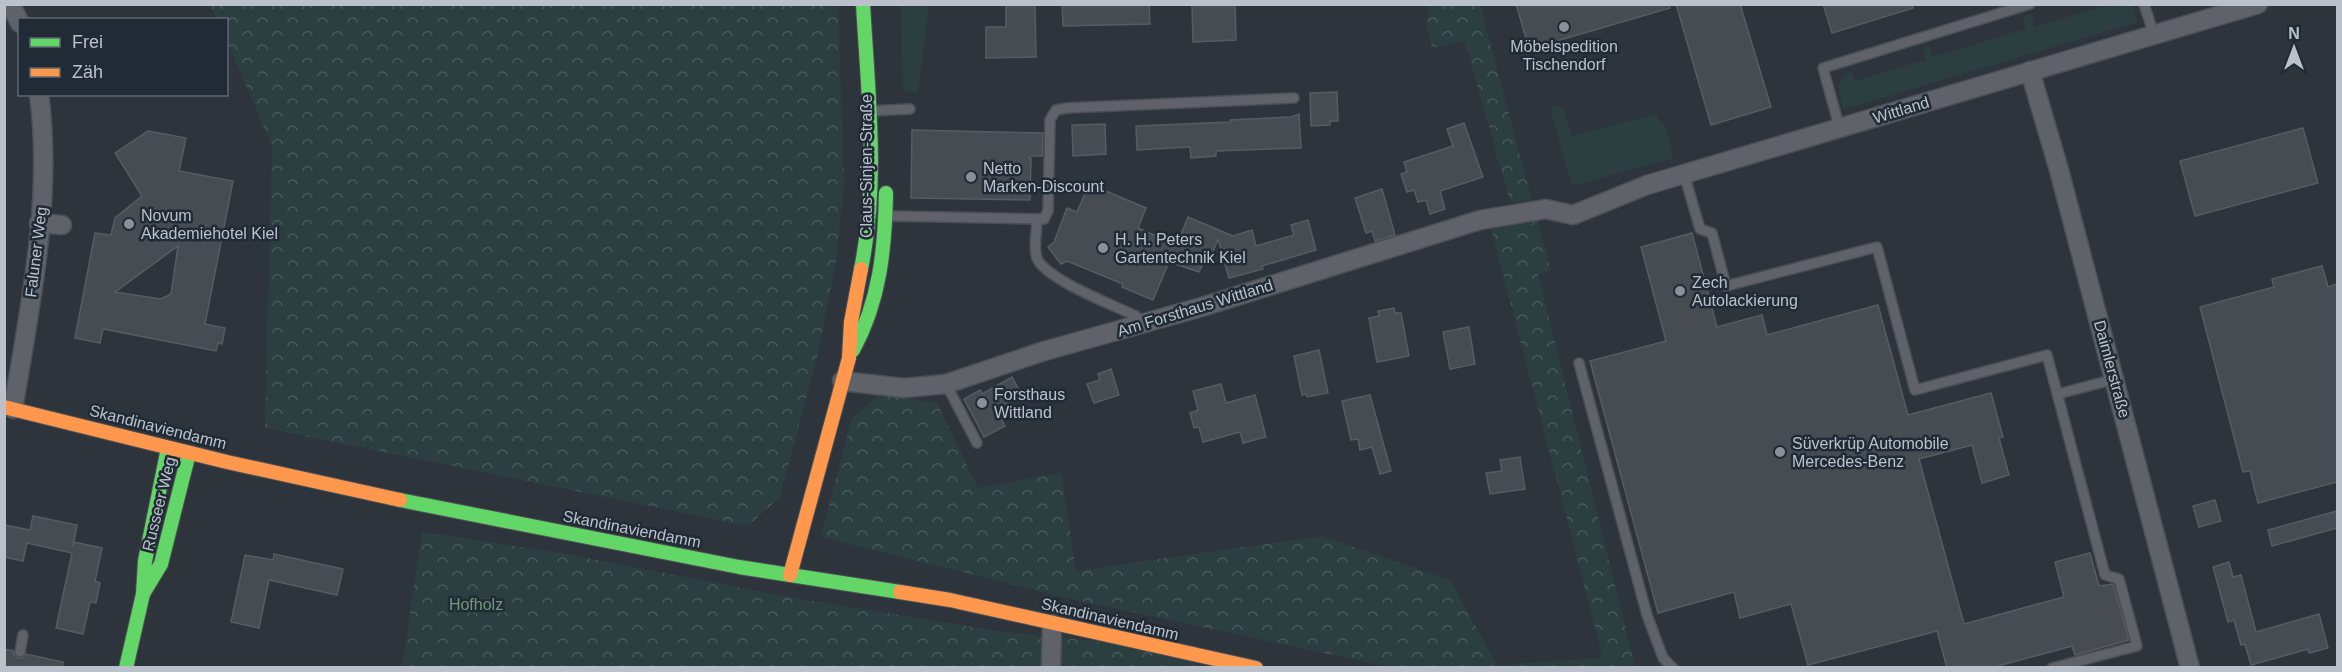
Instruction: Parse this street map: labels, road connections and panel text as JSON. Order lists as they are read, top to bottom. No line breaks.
{"streets":{"main road":["Claus-Sinjen-Straße","Skandinaviendamm","Russeer Weg"],"street":["Wittland","Faluner Weg","Am Forsthaus Wittland","Daimlerstraße"]},"crossings":[["Wittland","Am Forsthaus Wittland"],["Wittland","Daimlerstraße"],["Claus-Sinjen-Straße","Am Forsthaus Wittland"],["Claus-Sinjen-Straße","Skandinaviendamm"],["Faluner Weg","Skandinaviendamm"],["Skandinaviendamm","Russeer Weg"]],"parks":["Hofholz"],"places":["Möbelspedition Tischendorf","Netto Marken-Discount","Novum Akademiehotel Kiel","H. H. Peters Gartentechnik Kiel","Zech Autolackierung","Forsthaus Wittland","Süverkrüp Automobile Mercedes-Benz"],"legend":["Frei","Zäh"],"north":"top"}
